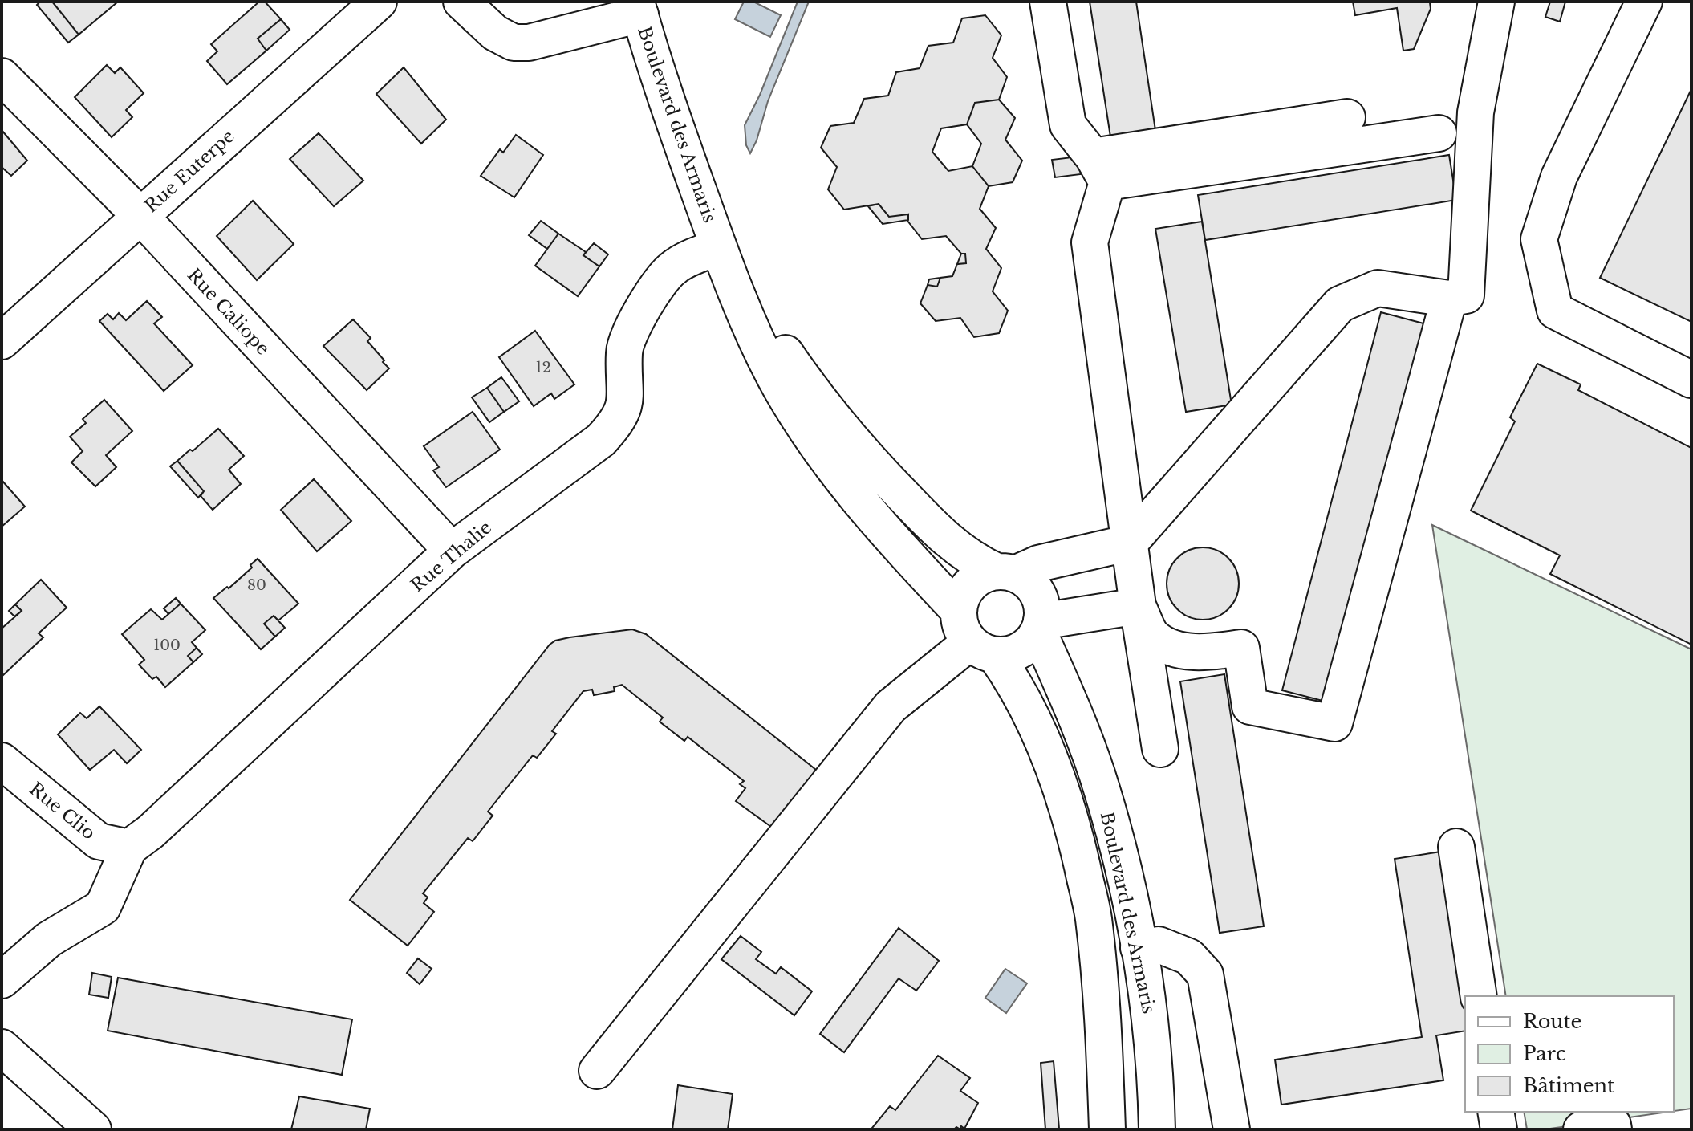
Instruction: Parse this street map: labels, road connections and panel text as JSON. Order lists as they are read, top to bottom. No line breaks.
{"streets":{"street":["Boulevard des Armaris","Rue Euterpe","Rue Caliope","Rue Thalie","Rue Clio"]},"crossings":[["Boulevard des Armaris","Rue Thalie"],["Rue Euterpe","Rue Caliope"],["Rue Caliope","Rue Thalie"],["Rue Thalie","Rue Clio"]],"house_numbers":["12","80","100"],"legend":["Route","Parc","Bâtiment"]}
